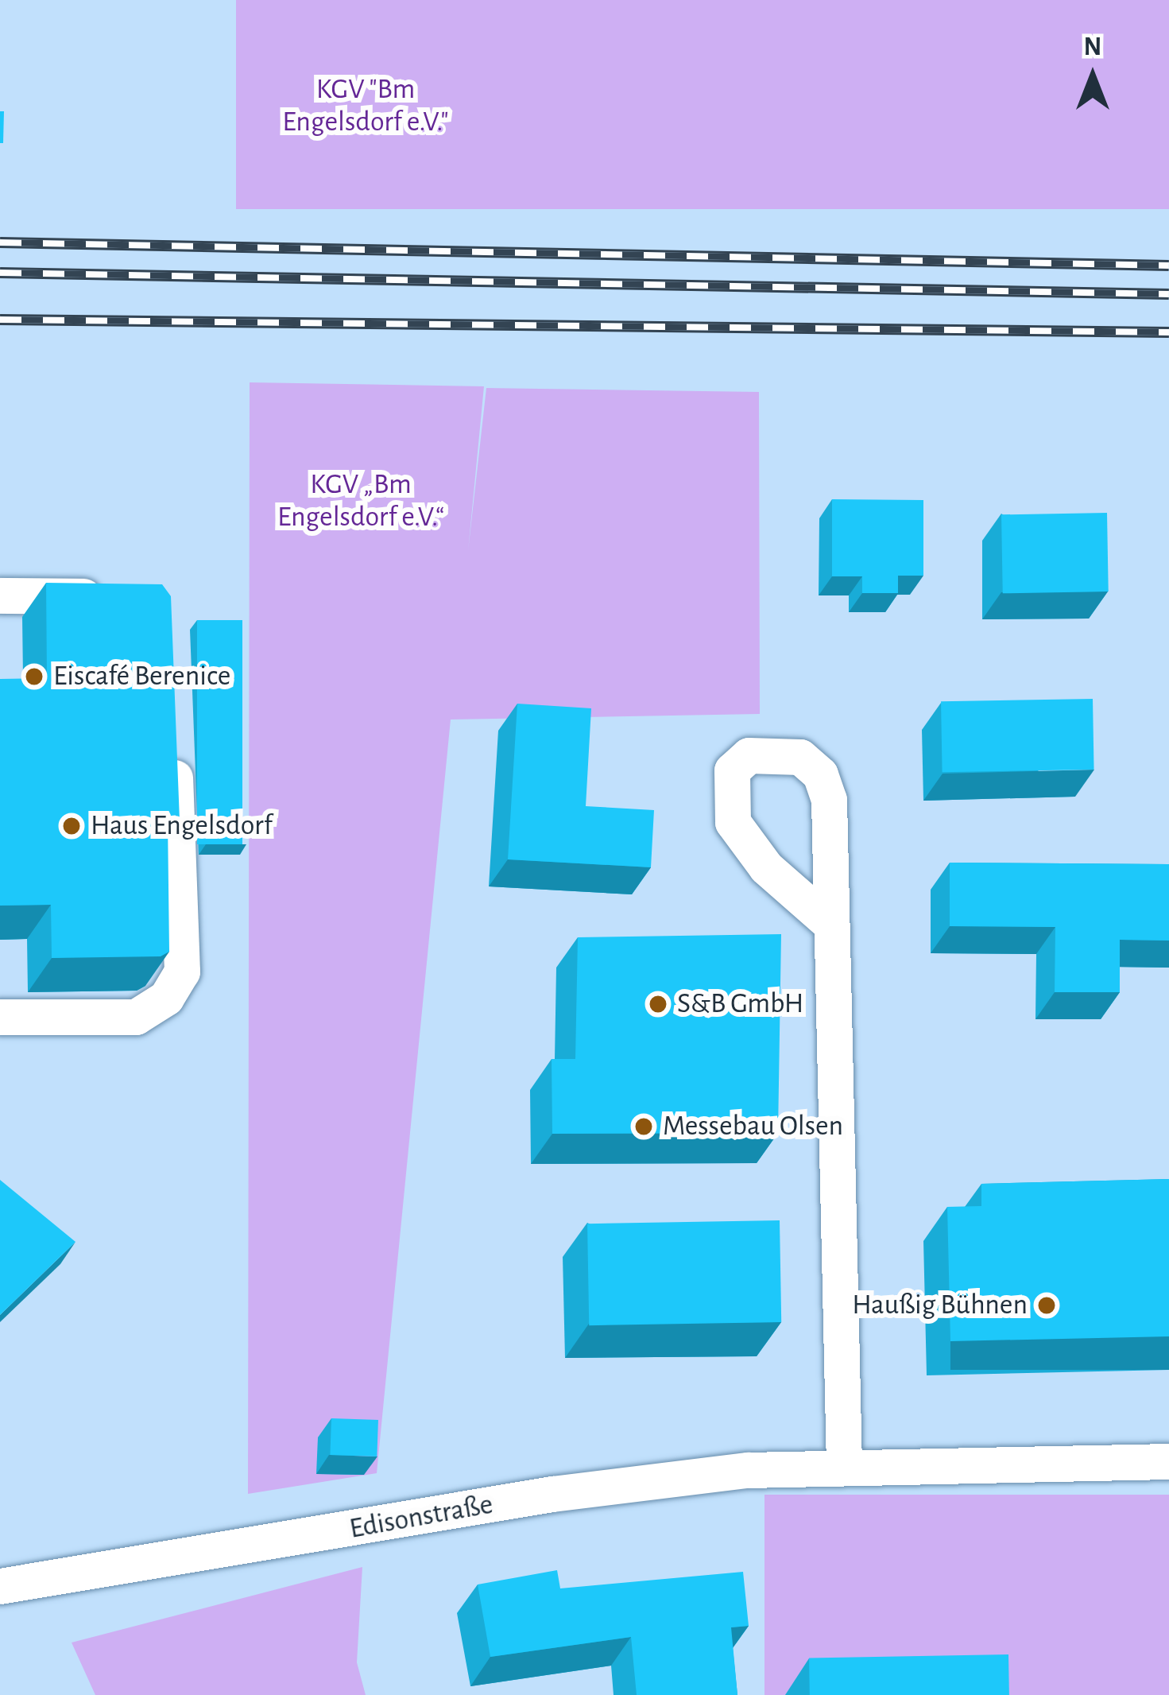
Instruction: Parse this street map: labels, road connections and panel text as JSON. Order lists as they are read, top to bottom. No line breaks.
{"streets":{"street":["Edisonstraße"]},"parks":["KGV \"Bm Engelsdorf e.V.\"","KGV „Bm Engelsdorf e.V.“"],"places":["Eiscafé Berenice","Haus Engelsdorf","S&B GmbH","Messebau Olsen","Haußig Bühnen"],"north":"top"}
